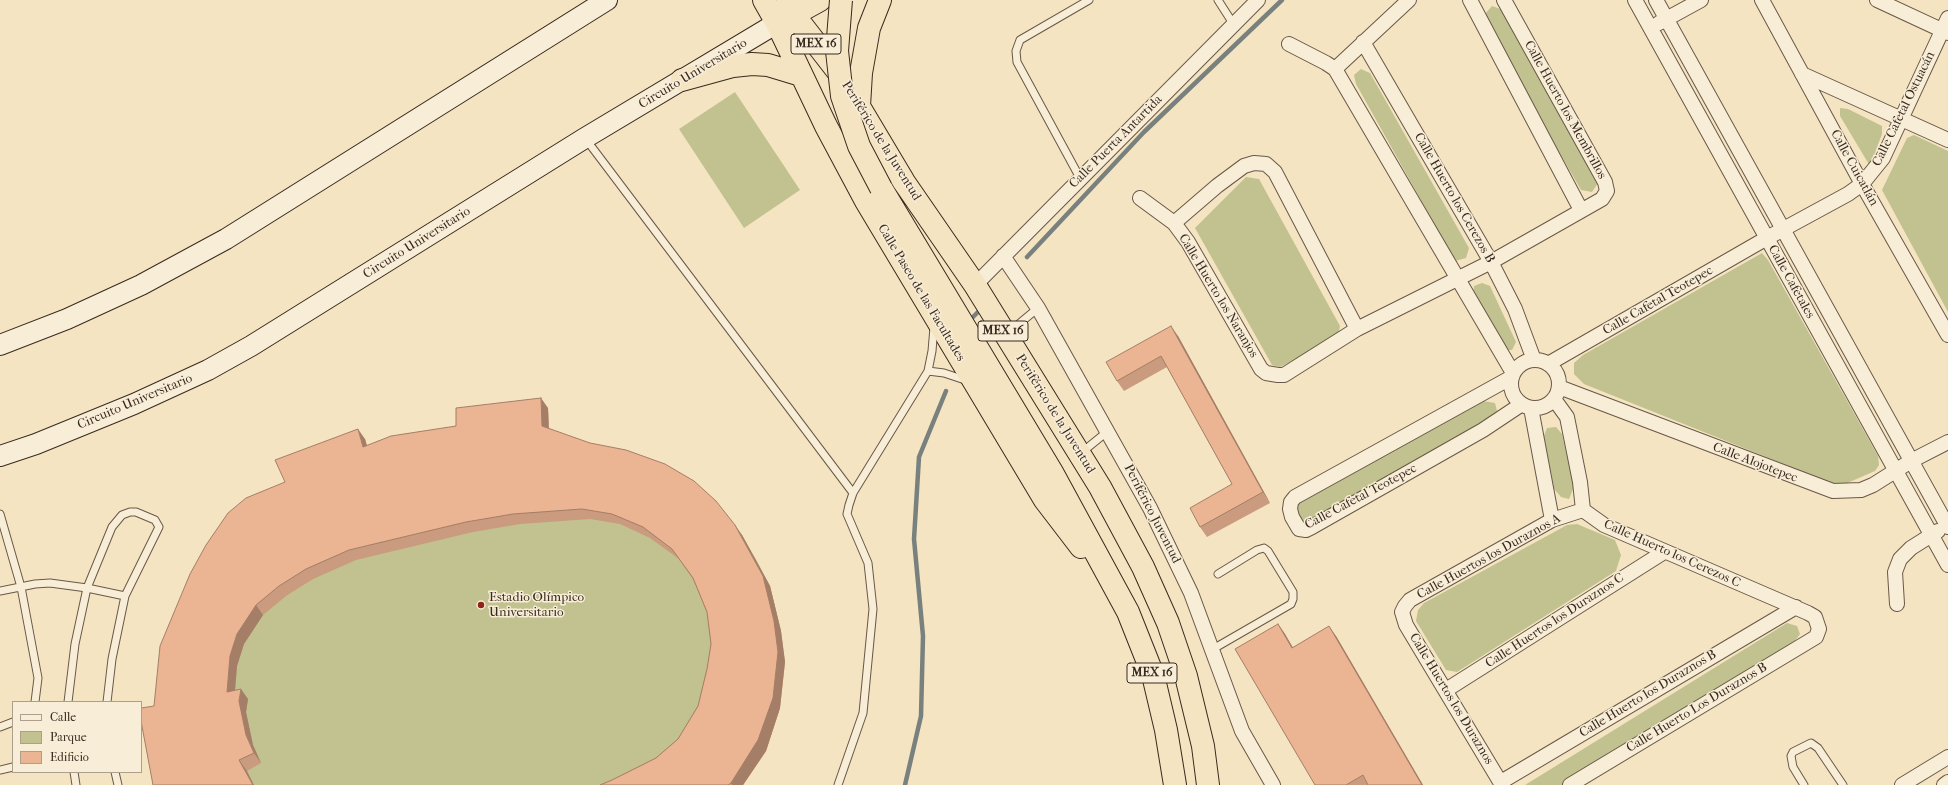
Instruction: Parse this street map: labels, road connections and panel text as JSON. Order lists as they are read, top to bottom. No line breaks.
{"streets":{"highway":["MEX 16","Circuito Universitario","Periférico de la Juventud","Calle Paseo de las Facultades"],"street":["Calle Cafetal Ostuacán","Calle Huerto los Membrillos","Calle Puerta Antartida","Calle Cuicatlán","Calle Huerto los Cerezos B","Calle Cafetales","Calle Huerto los Naranjos","Calle Cafetal Teotepec","Calle Alojotepec","Periférico Juventud","Calle Huerto los Cerezos C","Calle Huertos los Duraznos A","Calle Huertos los Duraznos C","Calle Huerto los Duraznos B","Calle Huertos los Duraznos","Calle Huerto Los Duraznos B"]},"crossings":[["MEX 16","Calle Paseo de las Facultades"],["Circuito Universitario","Periférico de la Juventud"],["Circuito Universitario","Calle Paseo de las Facultades"],["Calle Cafetal Ostuacán","Calle Cuicatlán"],["Calle Cafetal Ostuacán","Calle Cafetales"],["Calle Cafetal Ostuacán","Calle Cafetal Teotepec"],["Calle Huerto los Membrillos","Calle Huerto los Cerezos B"],["Calle Huerto los Membrillos","Calle Huerto los Naranjos"],["Periférico de la Juventud","Calle Puerta Antartida"],["Periférico de la Juventud","Calle Paseo de las Facultades"],["Calle Puerta Antartida","Periférico Juventud"],["Calle Huerto los Cerezos B","Calle Cafetal Teotepec"],["Calle Huerto los Cerezos B","Calle Alojotepec"],["Calle Cafetales","Calle Cafetal Teotepec"],["Calle Cafetales","Calle Alojotepec"],["Calle Cafetal Teotepec","Calle Alojotepec"],["Calle Huerto los Cerezos C","Calle Huertos los Duraznos A"],["Calle Huerto los Cerezos C","Calle Huertos los Duraznos C"],["Calle Huerto los Cerezos C","Calle Huerto los Duraznos B"],["Calle Huerto los Cerezos C","Calle Huerto Los Duraznos B"],["Calle Huertos los Duraznos A","Calle Huertos los Duraznos"],["Calle Huertos los Duraznos C","Calle Huertos los Duraznos"],["Calle Huerto los Duraznos B","Calle Huertos los Duraznos"]],"places":["Estadio Olímpico Universitario"],"legend":["Calle","Parque","Edificio"]}
